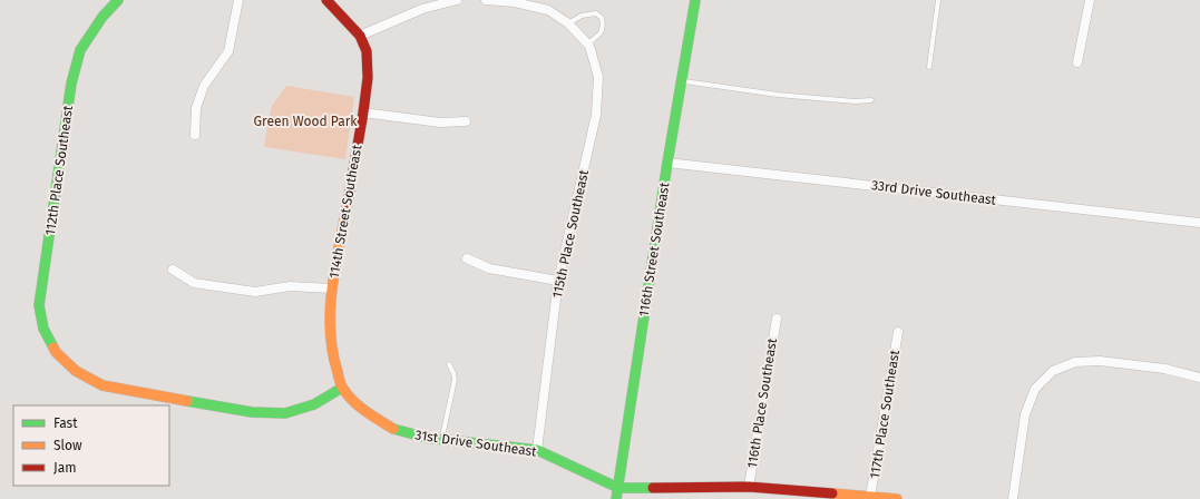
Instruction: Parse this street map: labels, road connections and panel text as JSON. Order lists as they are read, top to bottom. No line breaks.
{"streets":{"street":["112th Place Southeast","33rd Drive Southeast","114th Street Southeast","115th Place Southeast","116th Street Southeast","116th Place Southeast","117th Place Southeast","31st Drive Southeast"]},"crossings":[["112th Place Southeast","114th Street Southeast"],["112th Place Southeast","31st Drive Southeast"],["33rd Drive Southeast","116th Street Southeast"],["114th Street Southeast","31st Drive Southeast"],["115th Place Southeast","31st Drive Southeast"],["116th Street Southeast","31st Drive Southeast"],["116th Place Southeast","31st Drive Southeast"],["117th Place Southeast","31st Drive Southeast"]],"parks":["Green Wood Park"],"legend":["Fast","Slow","Jam"]}
